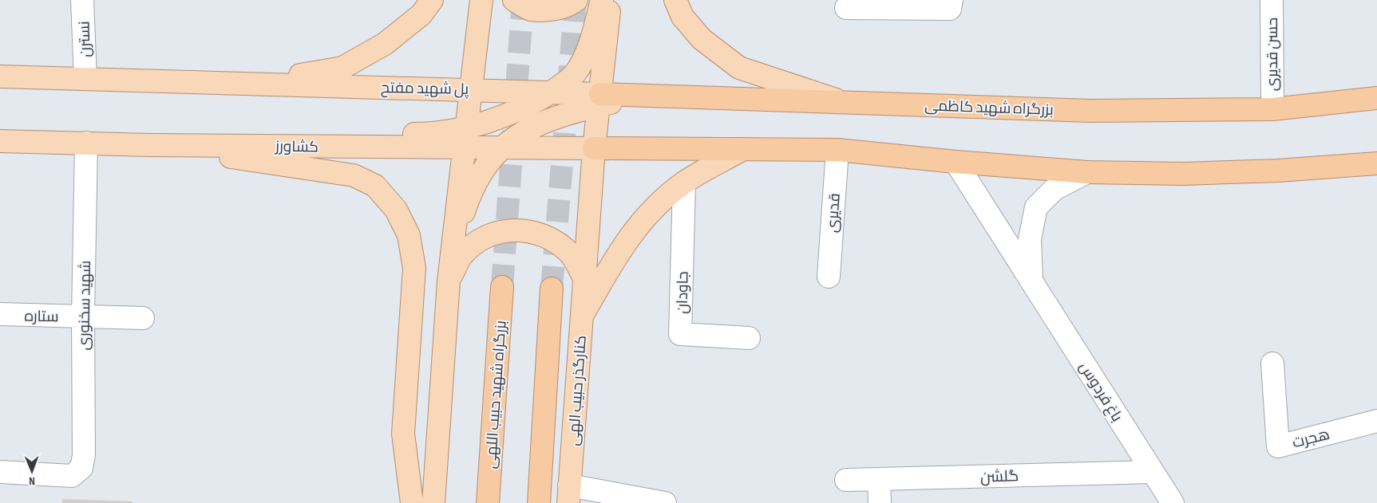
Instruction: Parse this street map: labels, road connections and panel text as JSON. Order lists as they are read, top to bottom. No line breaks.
{"streets":{"highway":["بزرگراه شهید کاظمی","بزرگراه شهید حبیب اللهی"],"main road":["پل شهید مفتح","کشاورز","کنارگذر حبیب الهی"],"street":["نسترن","حسن قدیری","قدیری","جاودان","شهید سخنوری","ستاره","باغ فردوس","هجرت","گلشن"]},"crossings":[["حسن قدیری","بزرگراه شهید کاظمی"],["پل شهید مفتح","بزرگراه شهید کاظمی"],["پل شهید مفتح","کنارگذر حبیب الهی"],["بزرگراه شهید کاظمی","کنارگذر حبیب الهی"],["کشاورز","شهید سخنوری"],["کشاورز","کنارگذر حبیب الهی"],["شهید سخنوری","ستاره"],["باغ فردوس","گلشن"]],"north":"bottom"}
